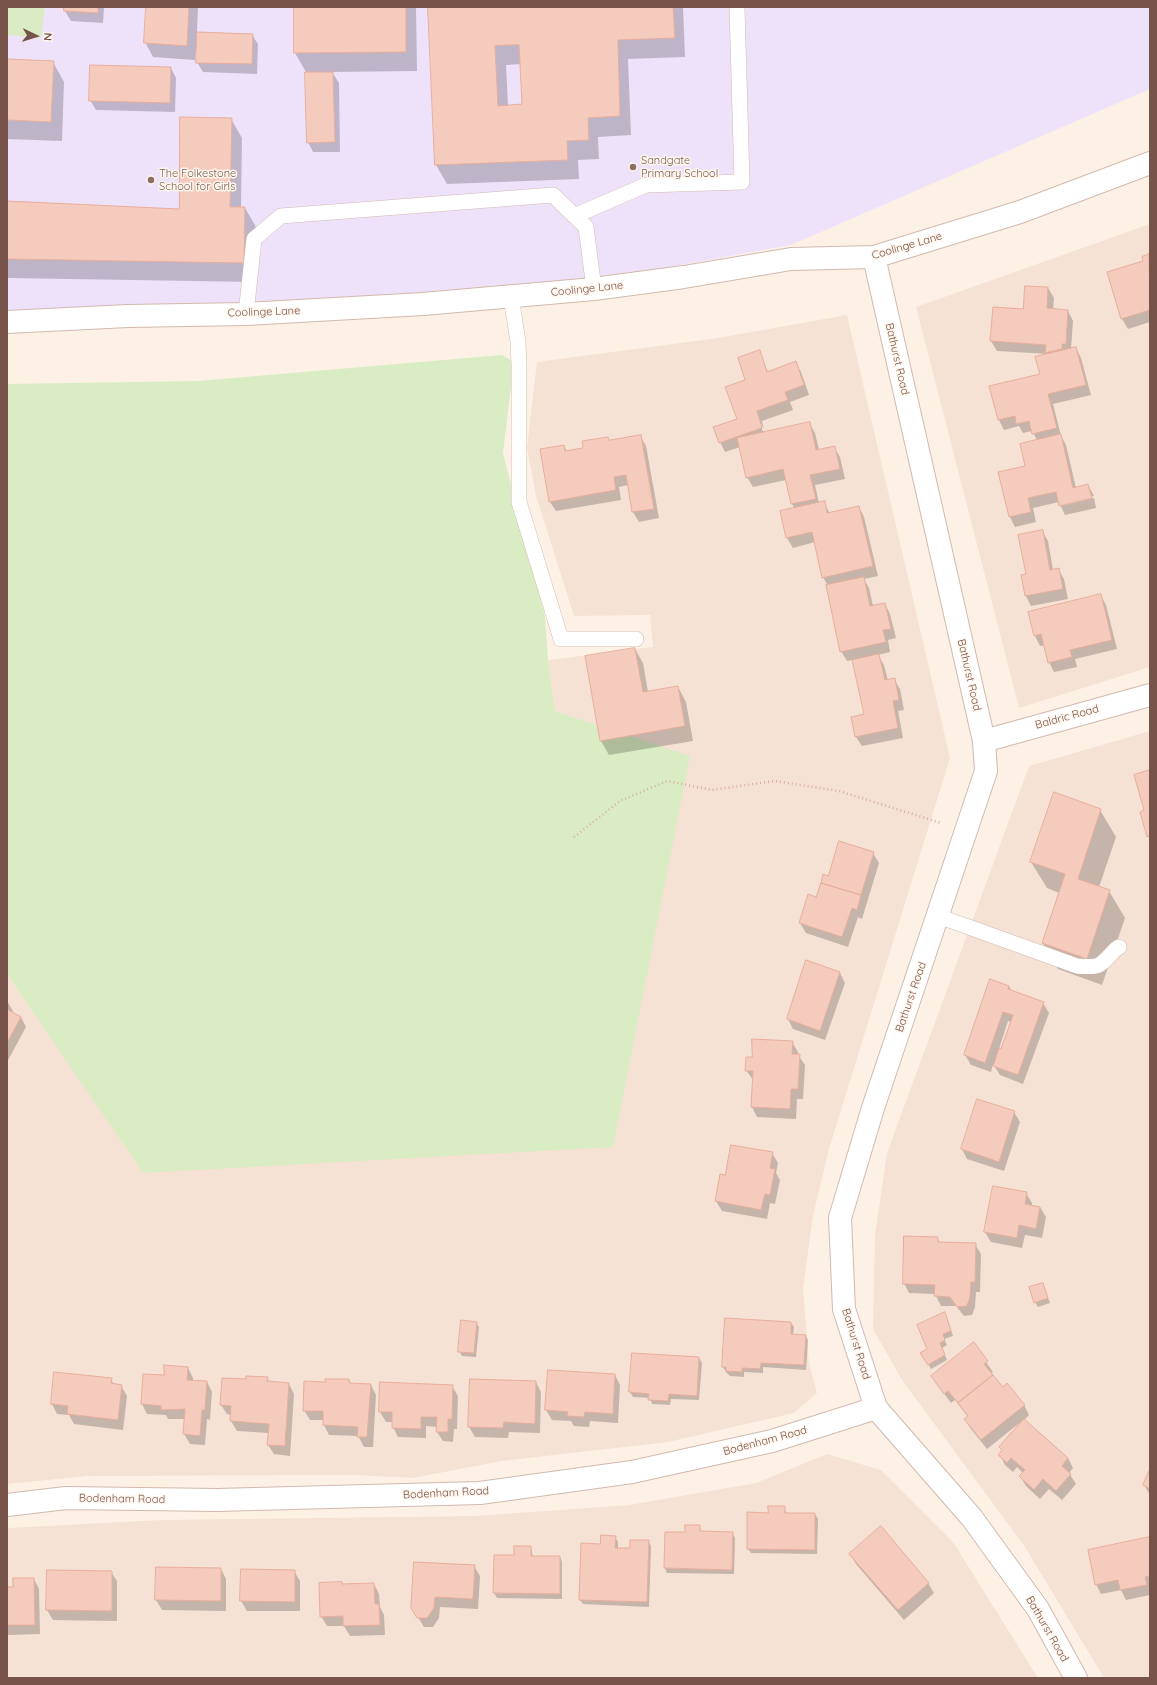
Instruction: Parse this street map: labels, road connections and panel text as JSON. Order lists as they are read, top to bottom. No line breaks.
{"streets":{"street":["Coolinge Lane","Bathurst Road","Baldric Road","Bodenham Road"]},"crossings":[["Coolinge Lane","Bathurst Road"],["Bathurst Road","Baldric Road"],["Bathurst Road","Bodenham Road"]],"places":["Sandgate Primary School","The Folkestone School for Girls"],"north":"right"}
